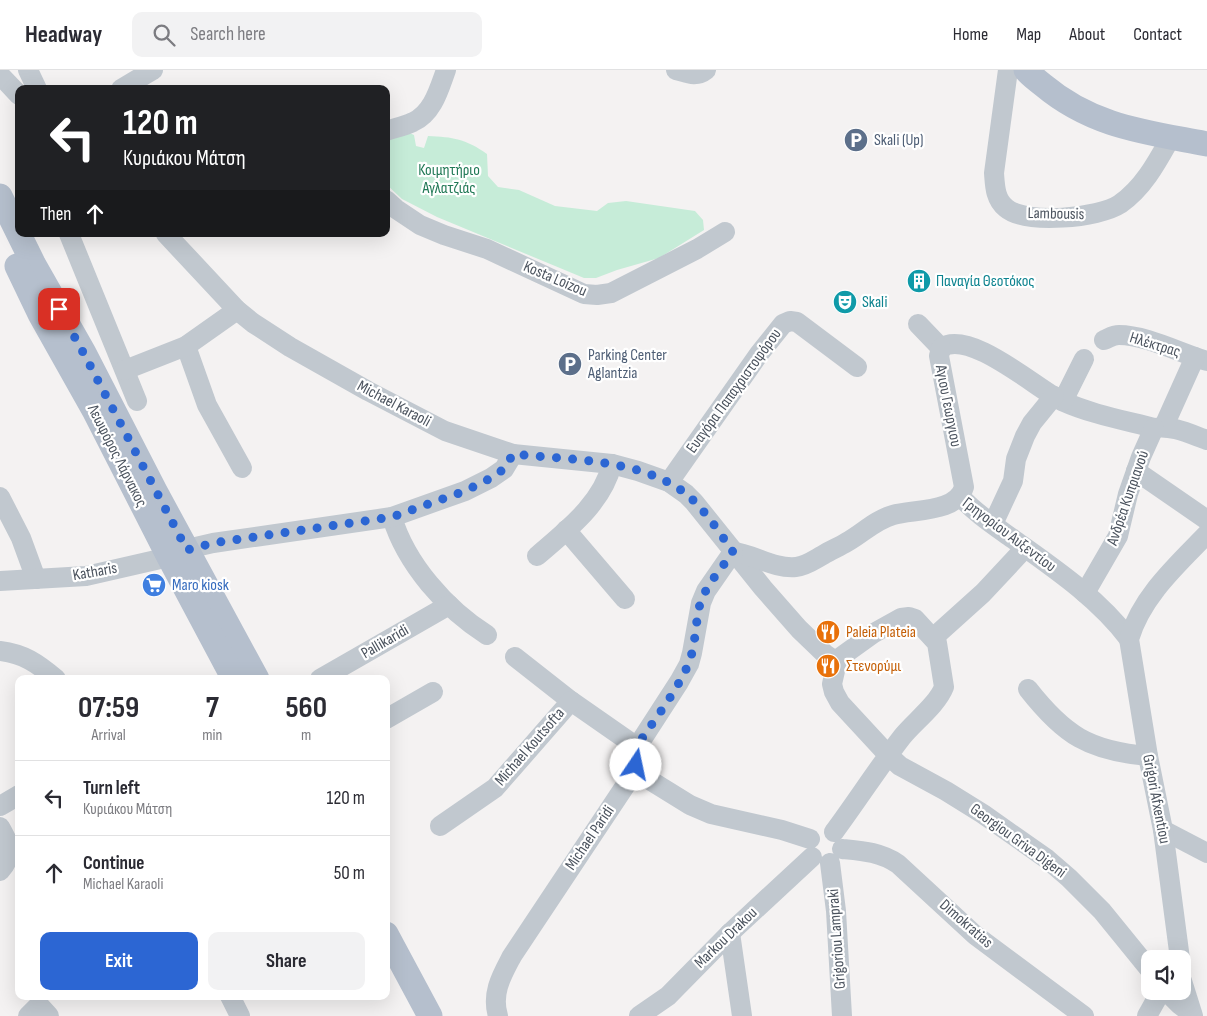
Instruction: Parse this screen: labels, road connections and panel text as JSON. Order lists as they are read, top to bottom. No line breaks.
{"streets":{"main road":["Λεωφόρος Λάρνακος"],"street":["Lambousis","Kosta Loizou","Ηλέκτρας","Ευαγόρα Παπαχριστοφόρου","Michael Karaoli","Αγιου Γεωργιου","Ανδρέα Κυπριανού","Γρηγορίου Αυξεντίου","Katharis","Pallikaridi","Michael Koutsofta","Grigori Afxentiou","Michael Paridi","Georgiou Griva Digeni","Dimokratias","Markou Drakou","Grigoriou Lampraki"]},"crossings":[["Ηλέκτρας","Ανδρέα Κυπριανού"],["Ευαγόρα Παπαχριστοφόρου","Michael Karaoli"],["Michael Karaoli","Γρηγορίου Αυξεντίου"],["Michael Karaoli","Katharis"],["Michael Karaoli","Michael Paridi"],["Michael Karaoli","Georgiou Griva Digeni"],["Michael Karaoli","Markou Drakou"],["Αγιου Γεωργιου","Γρηγορίου Αυξεντίου"],["Λεωφόρος Λάρνακος","Katharis"],["Ανδρέα Κυπριανού","Γρηγορίου Αυξεντίου"],["Γρηγορίου Αυξεντίου","Grigori Afxentiou"],["Γρηγορίου Αυξεντίου","Michael Paridi"],["Michael Paridi","Dimokratias"],["Georgiou Griva Digeni","Markou Drakou"],["Dimokratias","Markou Drakou"],["Dimokratias","Grigoriou Lampraki"],["Markou Drakou","Grigoriou Lampraki"]],"parks":["Κοιμητήριο Αγλατζιάς"],"places":{"parking":["Skali (Up)","Parking Center Aglantzia"],"building":["Παναγία Θεοτόκος"],"theatre":["Skali"],"supermarket":["Maro kiosk"],"restaurant":["Paleia Plateia","Στενορύμι"]},"page":{"header":"Headway","search":"Search here","nav":["Home","Map","About","Contact"],"turn":["120 m","Κυριάκου Μάτση"],"then":"Then","eta":["07:59","Arrival","7","min","560","m"],"list":[{"name":"Turn left","note":"Κυριάκου Μάτση","value":"120 m"},{"name":"Continue","note":"Michael Karaoli","value":"50 m"}],"buttons":["Exit","Share"]}}
